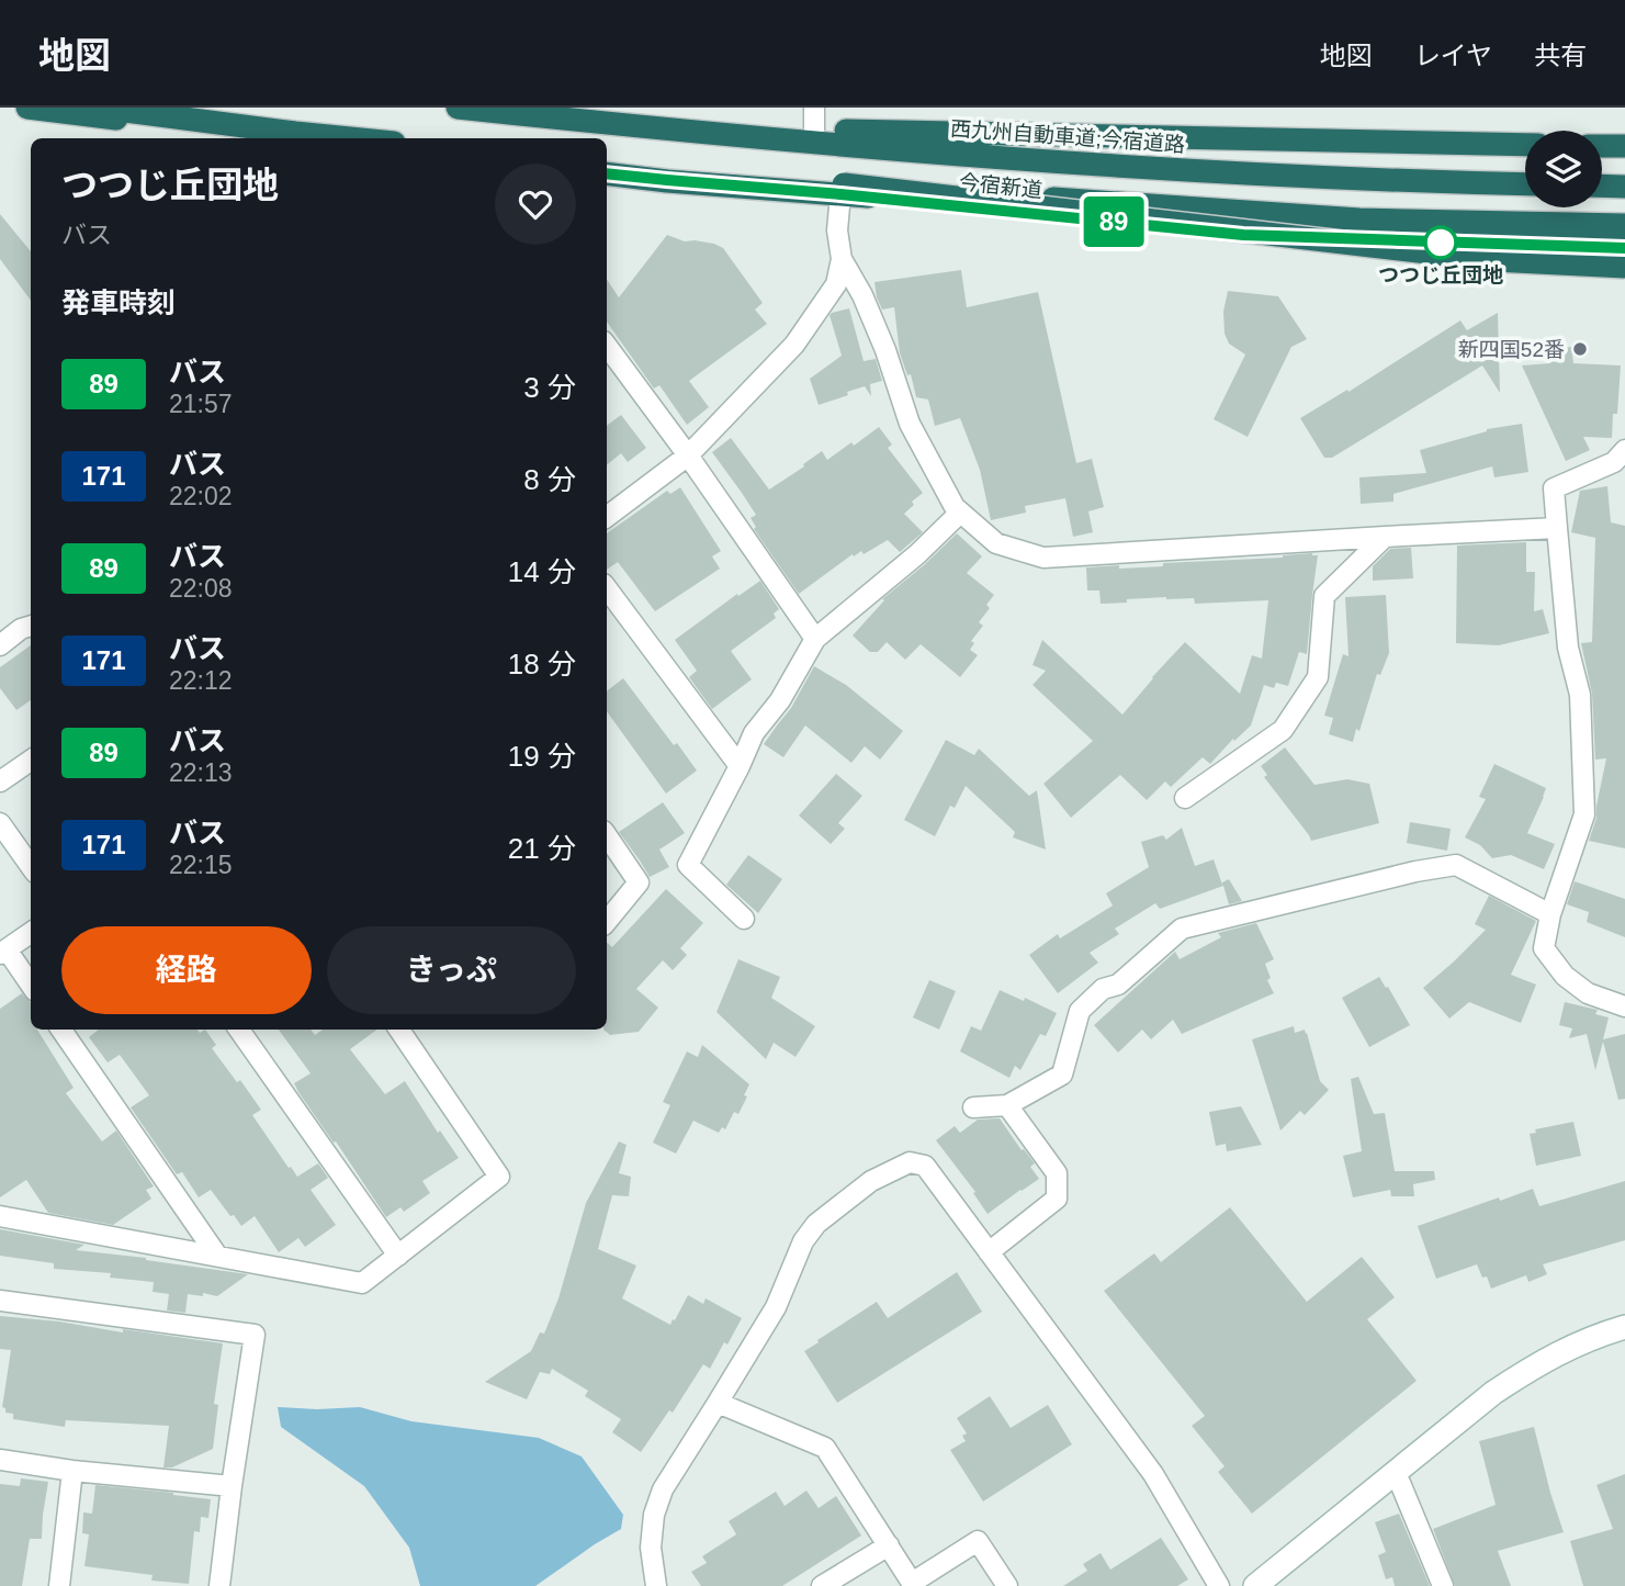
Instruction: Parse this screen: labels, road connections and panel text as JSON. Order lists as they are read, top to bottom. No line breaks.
{"streets":{"highway":["西九州自動車道;今宿道路","今宿新道"]},"places":["つつじ丘団地","新四国52番"],"lines":["bus line 89"],"page":{"header":"地図","nav":["地図","レイヤ","共有"],"on_map":"89","heading":[["つつじ丘団地","バス"],"発車時刻"],"list":[{"mark":"89","name":"バス","note":"21:57","value":"3 分"},{"mark":"171","name":"バス","note":"22:02","value":"8 分"},{"mark":"89","name":"バス","note":"22:08","value":"14 分"},{"mark":"171","name":"バス","note":"22:12","value":"18 分"},{"mark":"89","name":"バス","note":"22:13","value":"19 分"},{"mark":"171","name":"バス","note":"22:15","value":"21 分"}],"buttons":["経路","きっぷ"]}}
